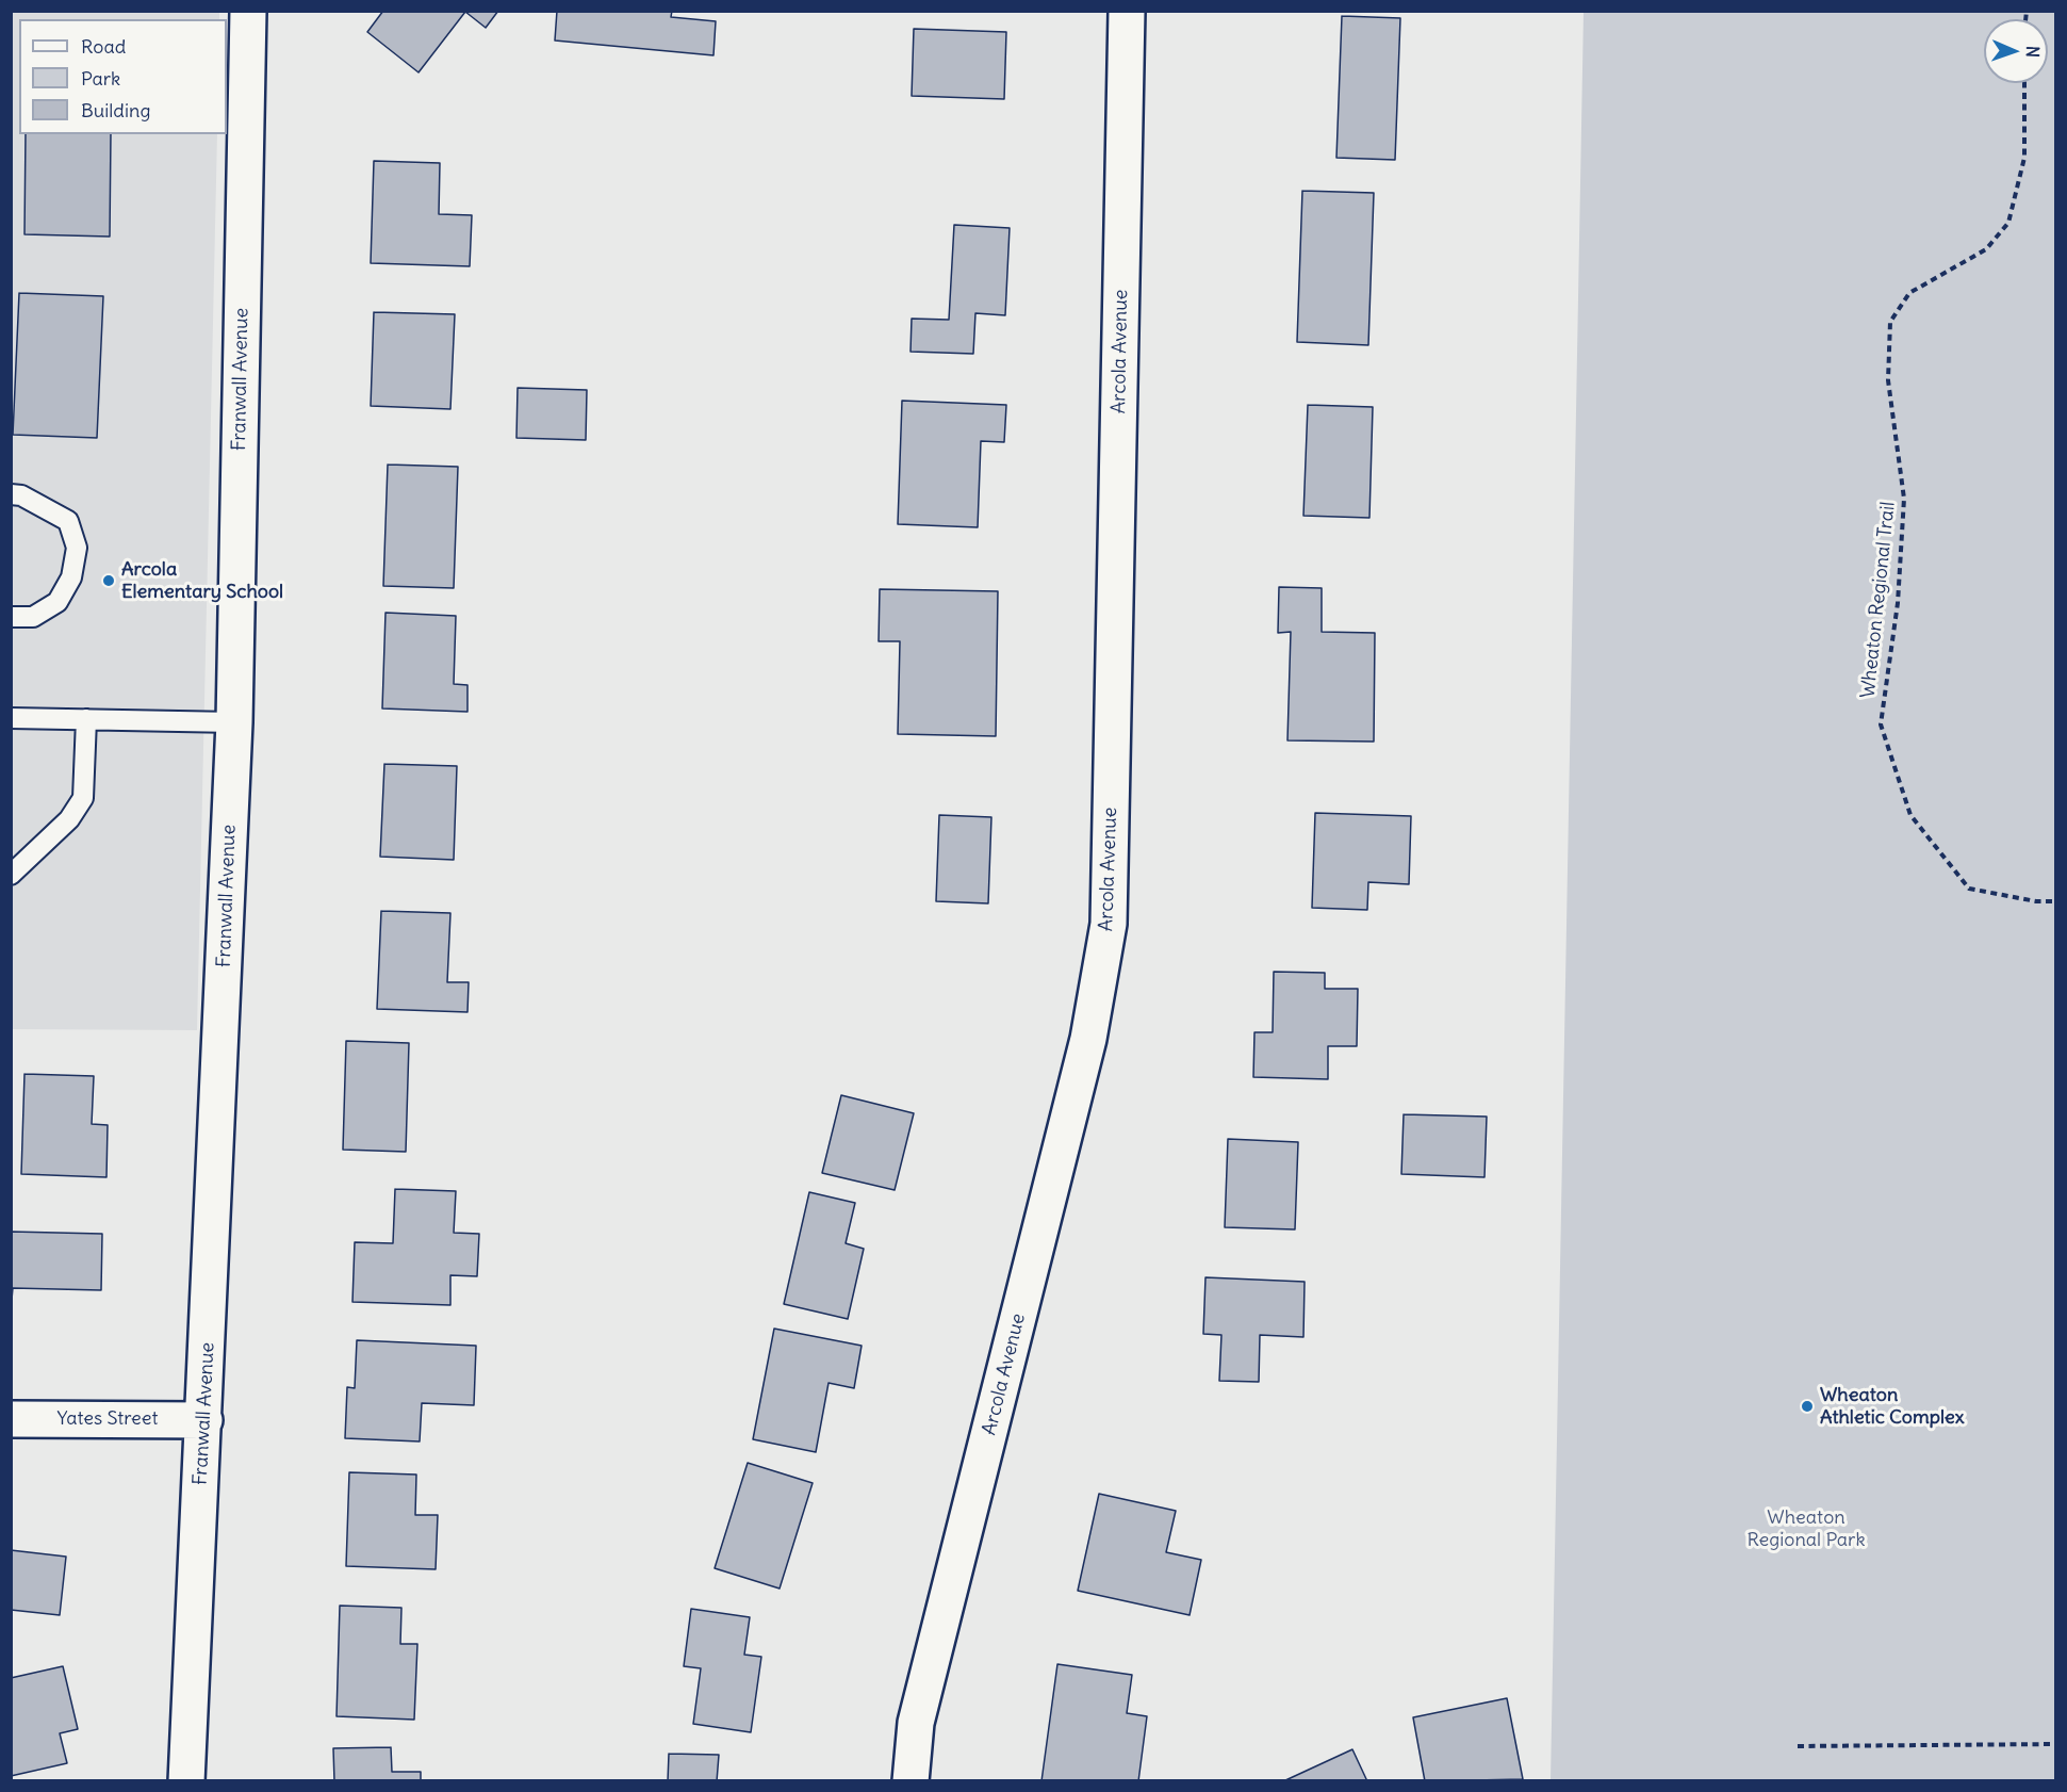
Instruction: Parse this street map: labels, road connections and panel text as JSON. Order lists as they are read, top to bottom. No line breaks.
{"streets":{"street":["Arcola Avenue","Franwall Avenue","Yates Street"],"path":["Wheaton Regional Trail"]},"crossings":[["Franwall Avenue","Yates Street"]],"parks":["Wheaton Regional Park"],"places":["Arcola Elementary School","Wheaton Athletic Complex"],"legend":["Road","Park","Building"],"north":"right"}
